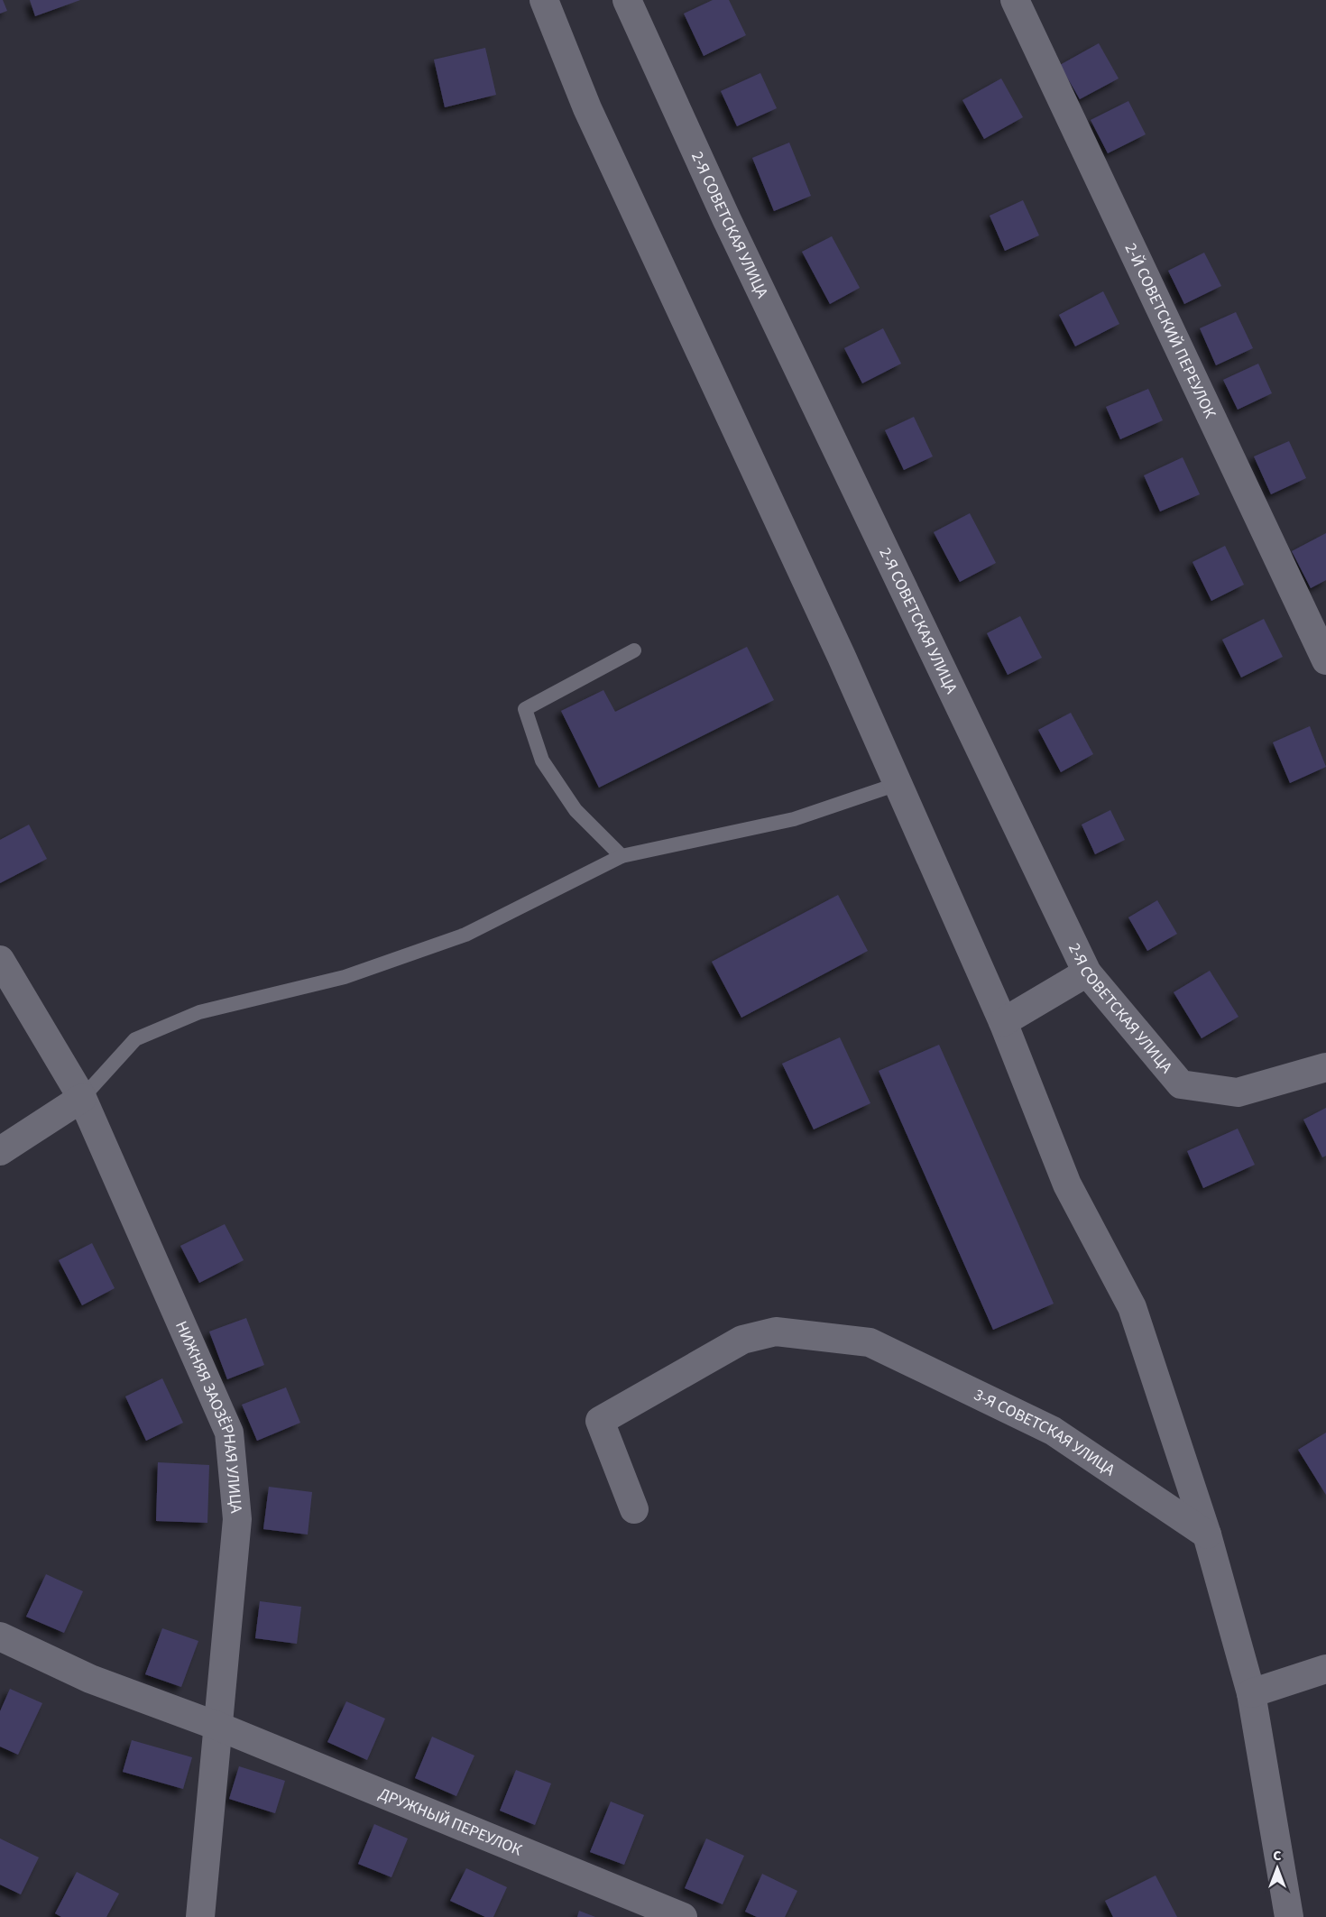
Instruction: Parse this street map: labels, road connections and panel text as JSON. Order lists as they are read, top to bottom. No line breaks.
{"streets":{"street":["2-Я СОВЕТСКАЯ УЛИЦА","2-Й СОВЕТСКИЙ ПЕРЕУЛОК","НИЖНЯЯ ЗАОЗЁРНАЯ УЛИЦА","3-Я СОВЕТСКАЯ УЛИЦА","ДРУЖНЫЙ ПЕРЕУЛОК"]},"crossings":[["НИЖНЯЯ ЗАОЗЁРНАЯ УЛИЦА","ДРУЖНЫЙ ПЕРЕУЛОК"]],"north":"top"}
